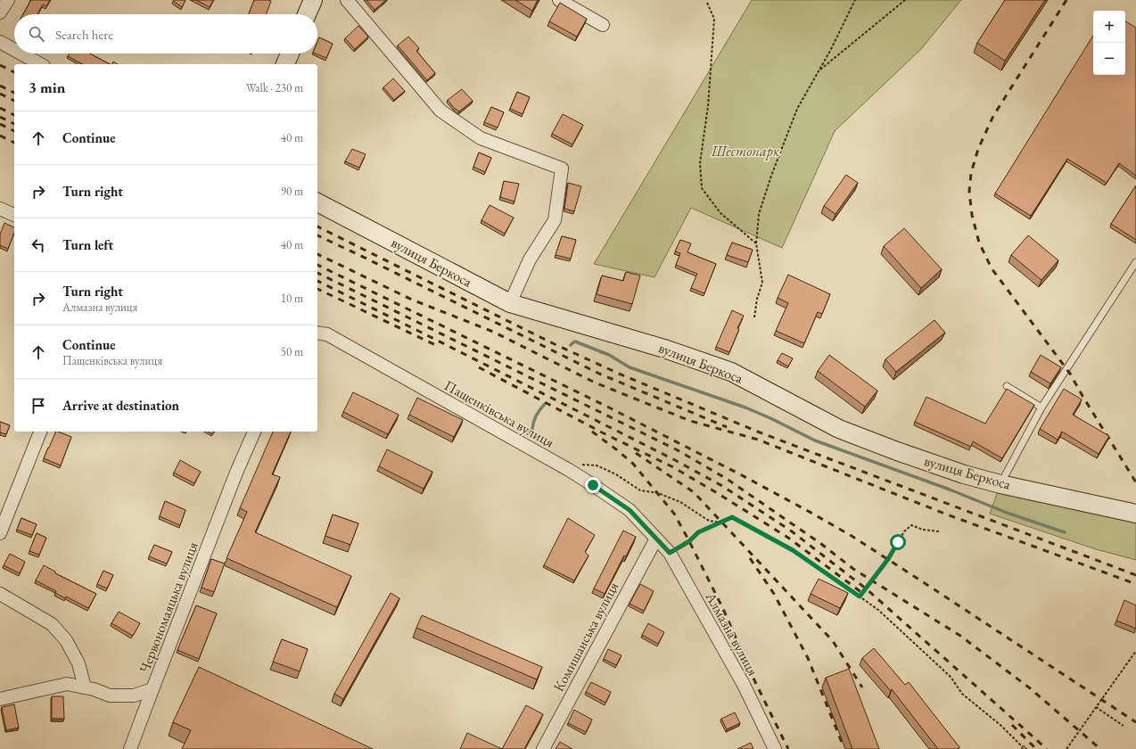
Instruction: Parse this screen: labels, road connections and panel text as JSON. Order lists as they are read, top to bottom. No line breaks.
{"streets":{"street":["вулиця Беркоса","Пащенківська вулиця","Червономаяцька вулиця","Алмазна вулиця","Комишанська вулиця"]},"crossings":[["Пащенківська вулиця","Алмазна вулиця"],["Пащенківська вулиця","Комишанська вулиця"],["Алмазна вулиця","Комишанська вулиця"]],"parks":["Шестопарк"],"page":{"map_buttons":["+","−"],"search":"Search here","heading":["3 min","Walk · 230 m"],"list":[["Continue","40 m"],["Turn right","90 m"],["Turn left","40 m"],["Turn right","Алмазна вулиця","10 m"],["Continue","Пащенківська вулиця","50 m"],"Arrive at destination"]}}
